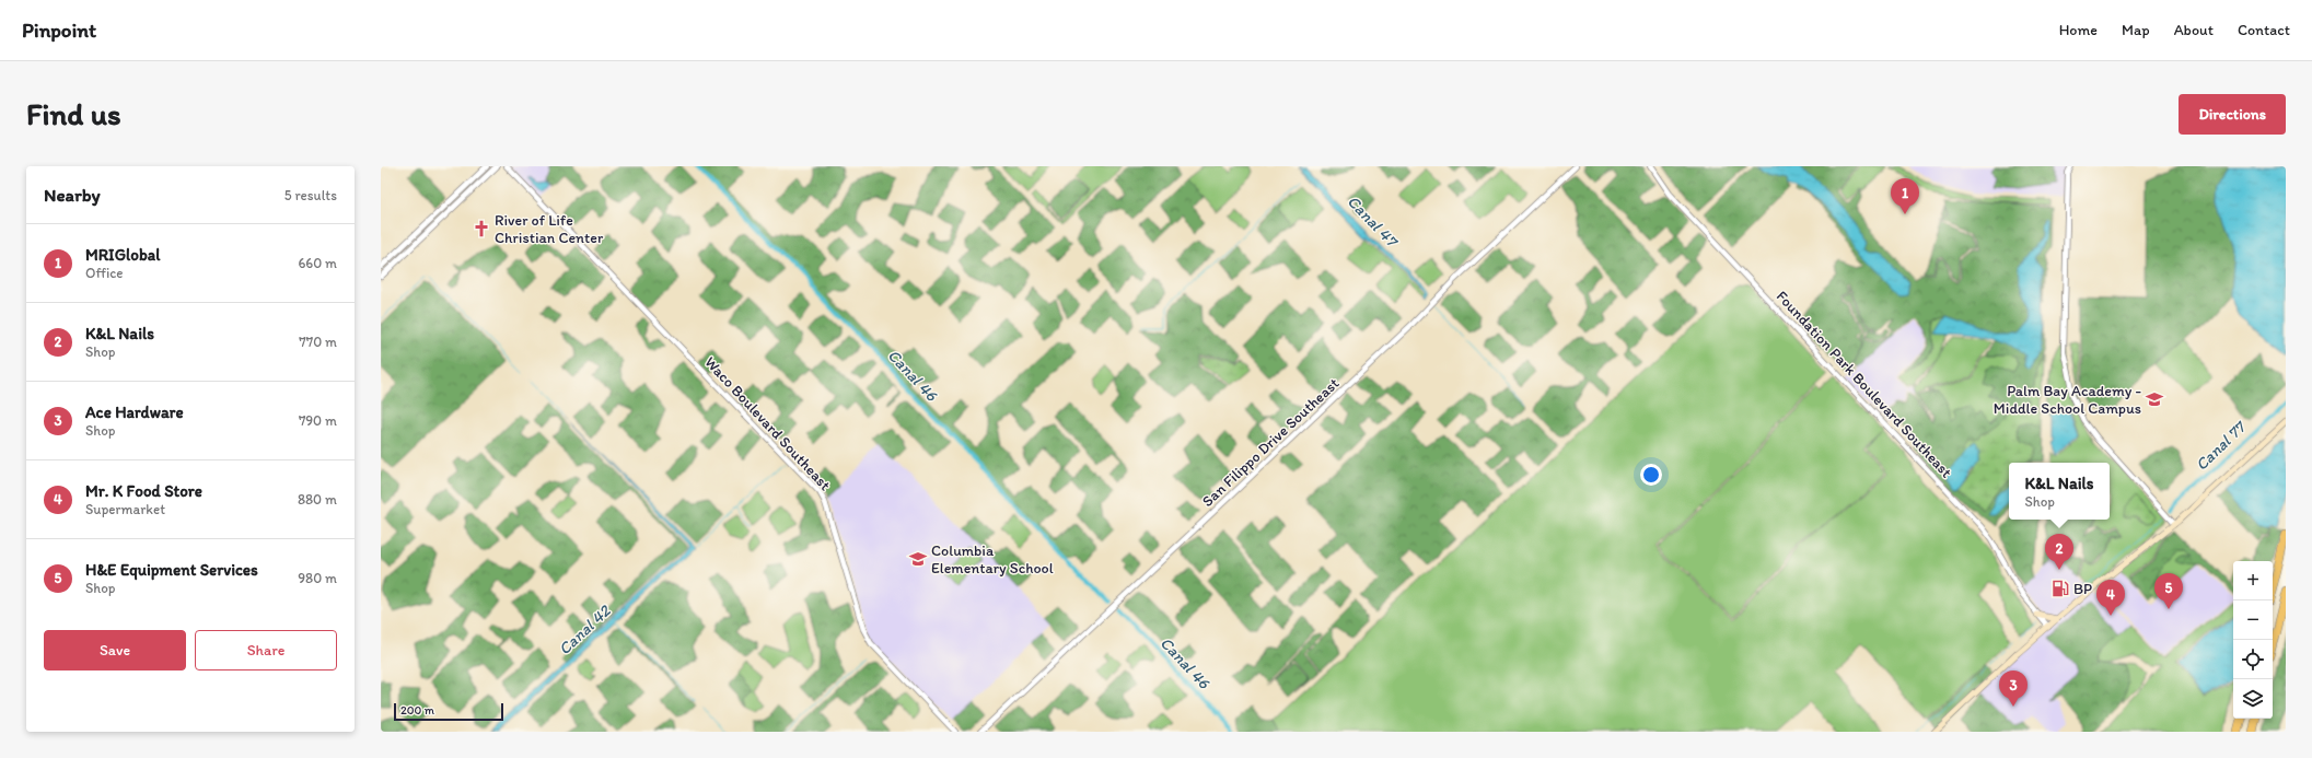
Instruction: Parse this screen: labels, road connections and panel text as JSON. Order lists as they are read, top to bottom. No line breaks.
{"streets":{"street":["Foundation Park Boulevard Southeast","Waco Boulevard Southeast","San Filippo Drive Southeast"]},"water":["Canal 47","Canal 46","Canal 77","Canal 42"],"places":{"church":["River of Life Christian Center"],"school or university":["Palm Bay Academy - Middle School Campus","Columbia Elementary School"],"fuel station":["BP"]},"scale_bar":"200 m","page":{"header":"Pinpoint","nav":["Home","Map","About","Contact"],"buttons":["Directions",["Save","Share"]],"title":"Find us","heading":["Nearby","5 results"],"pins":["1","2","5","4","3"],"list":[{"mark":"1","name":"MRIGlobal","note":"Office","value":"660 m"},{"mark":"2","name":"K&L Nails","note":"Shop","value":"770 m"},{"mark":"3","name":"Ace Hardware","note":"Shop","value":"790 m"},{"mark":"4","name":"Mr. K Food Store","note":"Supermarket","value":"880 m"},{"mark":"5","name":"H&E Equipment Services","note":"Shop","value":"980 m"}],"popup":["K&L Nails","Shop"],"map_buttons":["+","−"],"scale":"200 m"}}
